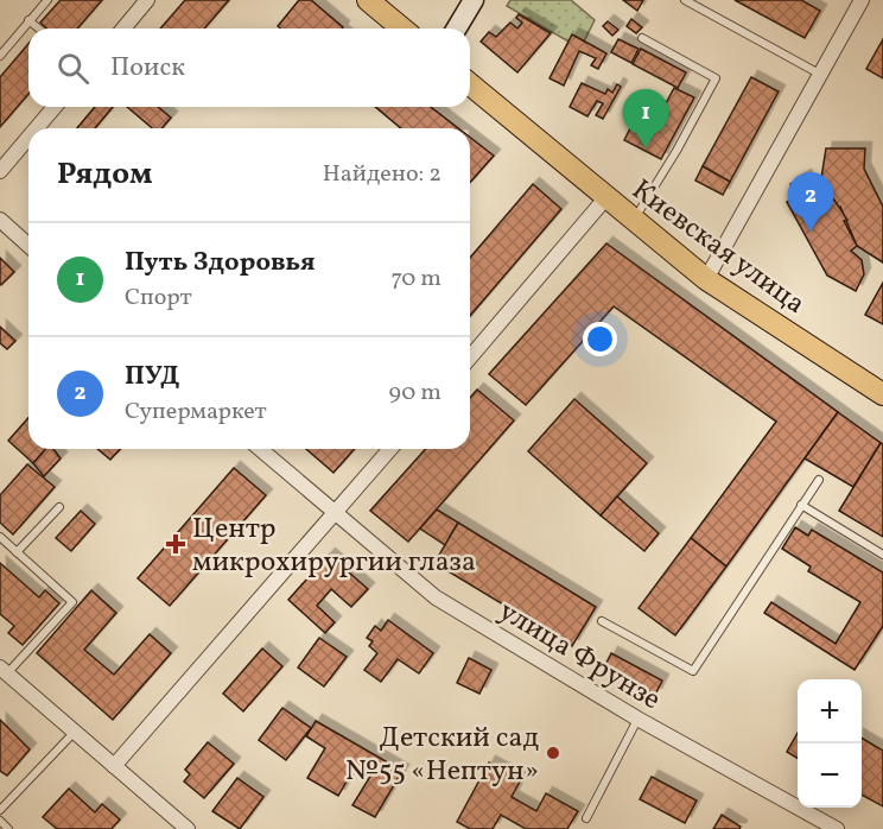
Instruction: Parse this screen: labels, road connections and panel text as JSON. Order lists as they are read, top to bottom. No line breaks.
{"streets":{"main road":["Киевская улица"],"street":["улица Фрунзе"]},"places":{"health":["Центр микрохирургии глаза"],"other":["Детский сад №55 «Нептун»"]},"page":{"search":"Поиск","pins":["1","2"],"heading":["Рядом","Найдено: 2"],"list":[{"mark":"1","name":"Путь Здоровья","note":"Спорт","value":"70 m"},{"mark":"2","name":"ПУД","note":"Супермаркет","value":"90 m"}],"map_buttons":["+","−"]}}
